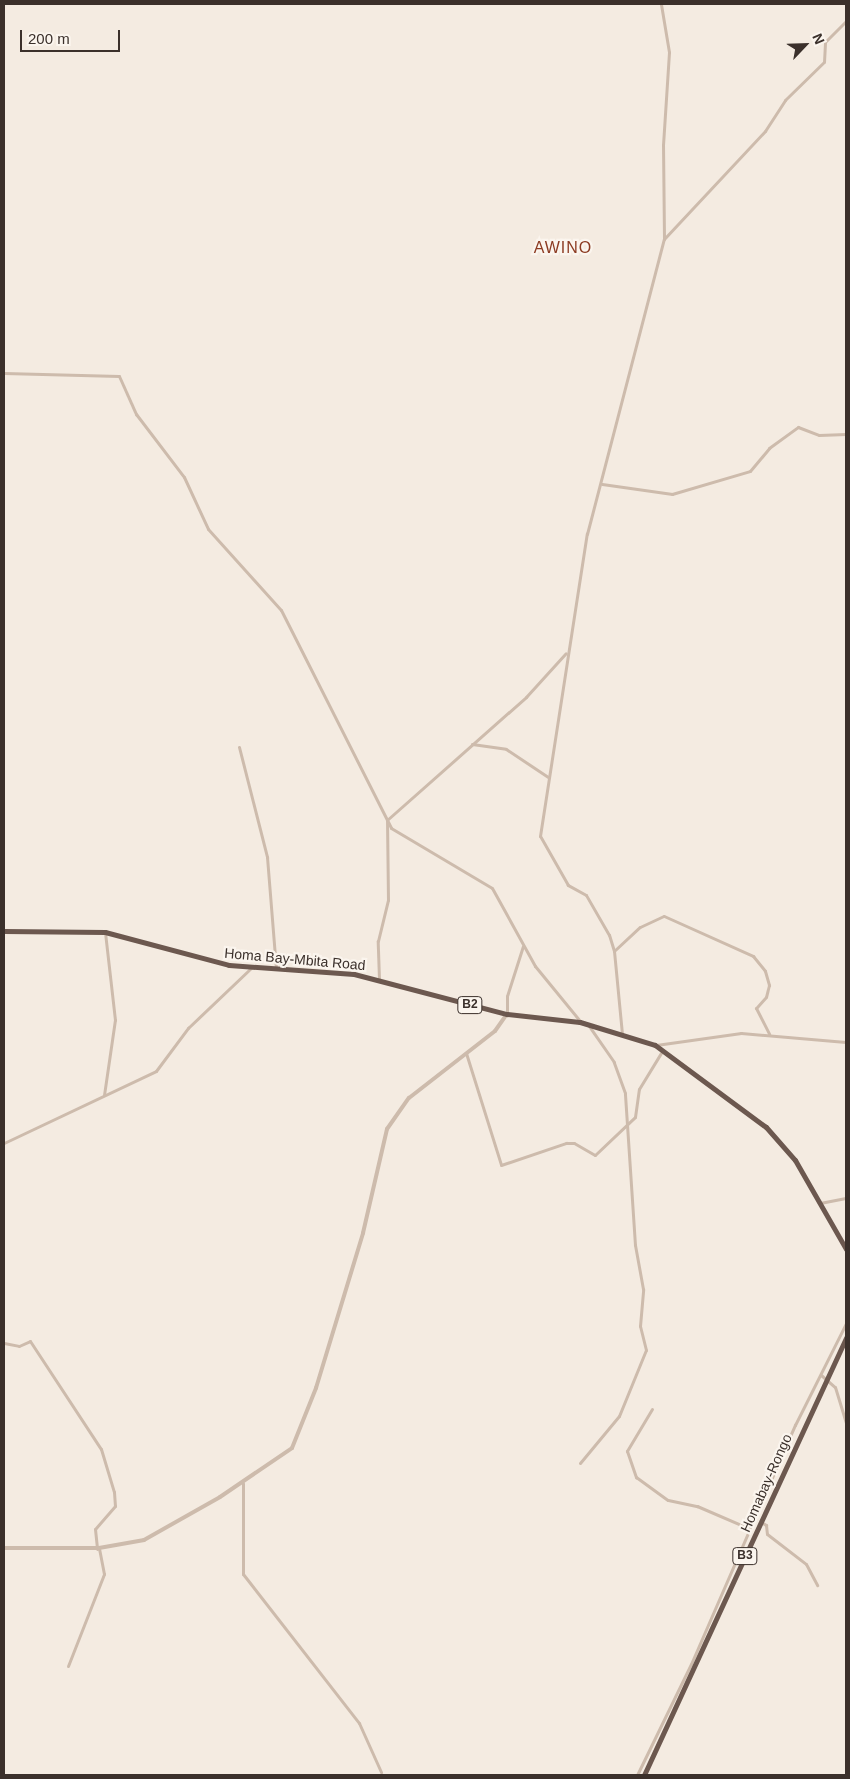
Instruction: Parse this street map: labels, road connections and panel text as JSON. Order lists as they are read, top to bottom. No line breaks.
{"streets":{"highway":["Homa Bay-Mbita Road","B2","Homabay-Rongo","B3"]},"districts":["AWINO"],"scale_bar":"200 m","north":"top right"}
